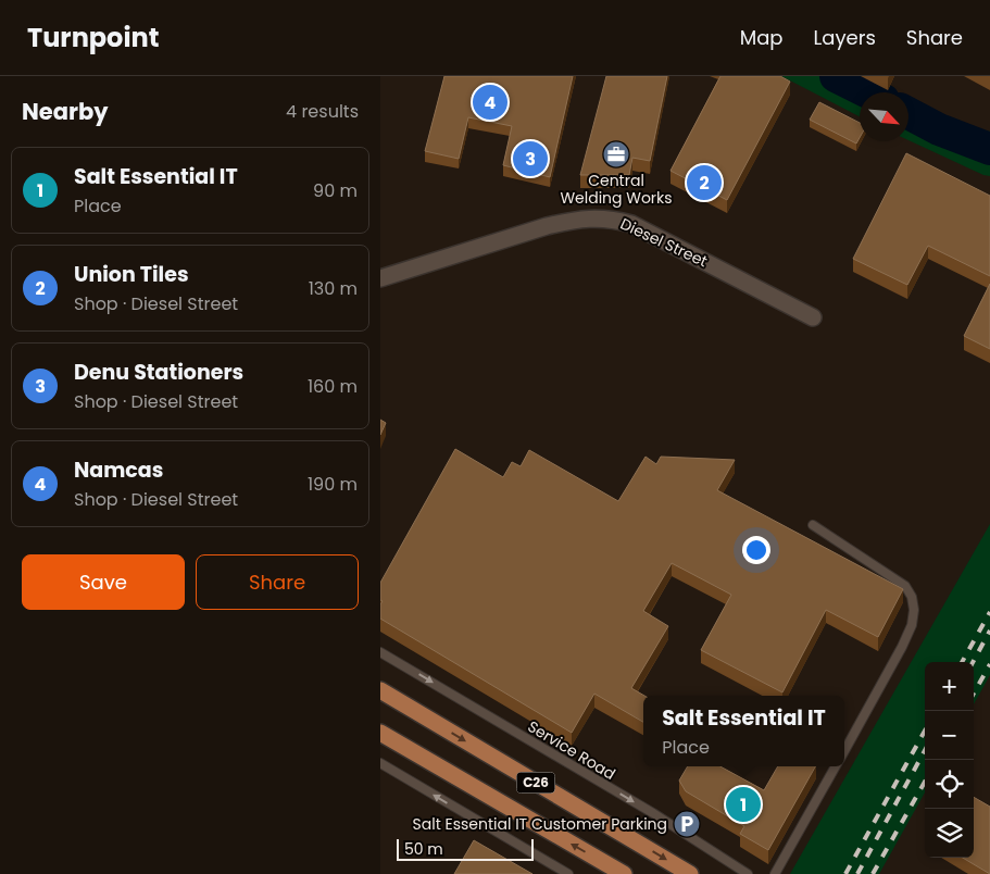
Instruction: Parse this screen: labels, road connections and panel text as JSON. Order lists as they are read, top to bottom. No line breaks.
{"streets":{"main road":["C26"],"street":["Diesel Street"],"lane":["Service Road"]},"one_way":["Service Road"],"places":{"office":["Central Welding Works"],"parking":["Salt Essential IT Customer Parking"]},"scale_bar":"50 m","north":"bottom right","page":{"header":"Turnpoint","nav":["Map","Layers","Share"],"heading":["Nearby","4 results"],"pins":["4","3","2","1"],"list":[{"mark":"1","name":"Salt Essential IT","note":"Place","value":"90 m"},{"mark":"2","name":"Union Tiles","note":"Shop · Diesel Street","value":"130 m"},{"mark":"3","name":"Denu Stationers","note":"Shop · Diesel Street","value":"160 m"},{"mark":"4","name":"Namcas","note":"Shop · Diesel Street","value":"190 m"}],"buttons":["Save","Share"],"map_buttons":["+","−"],"popup":["Salt Essential IT","Place"],"scale":"50 m"}}
